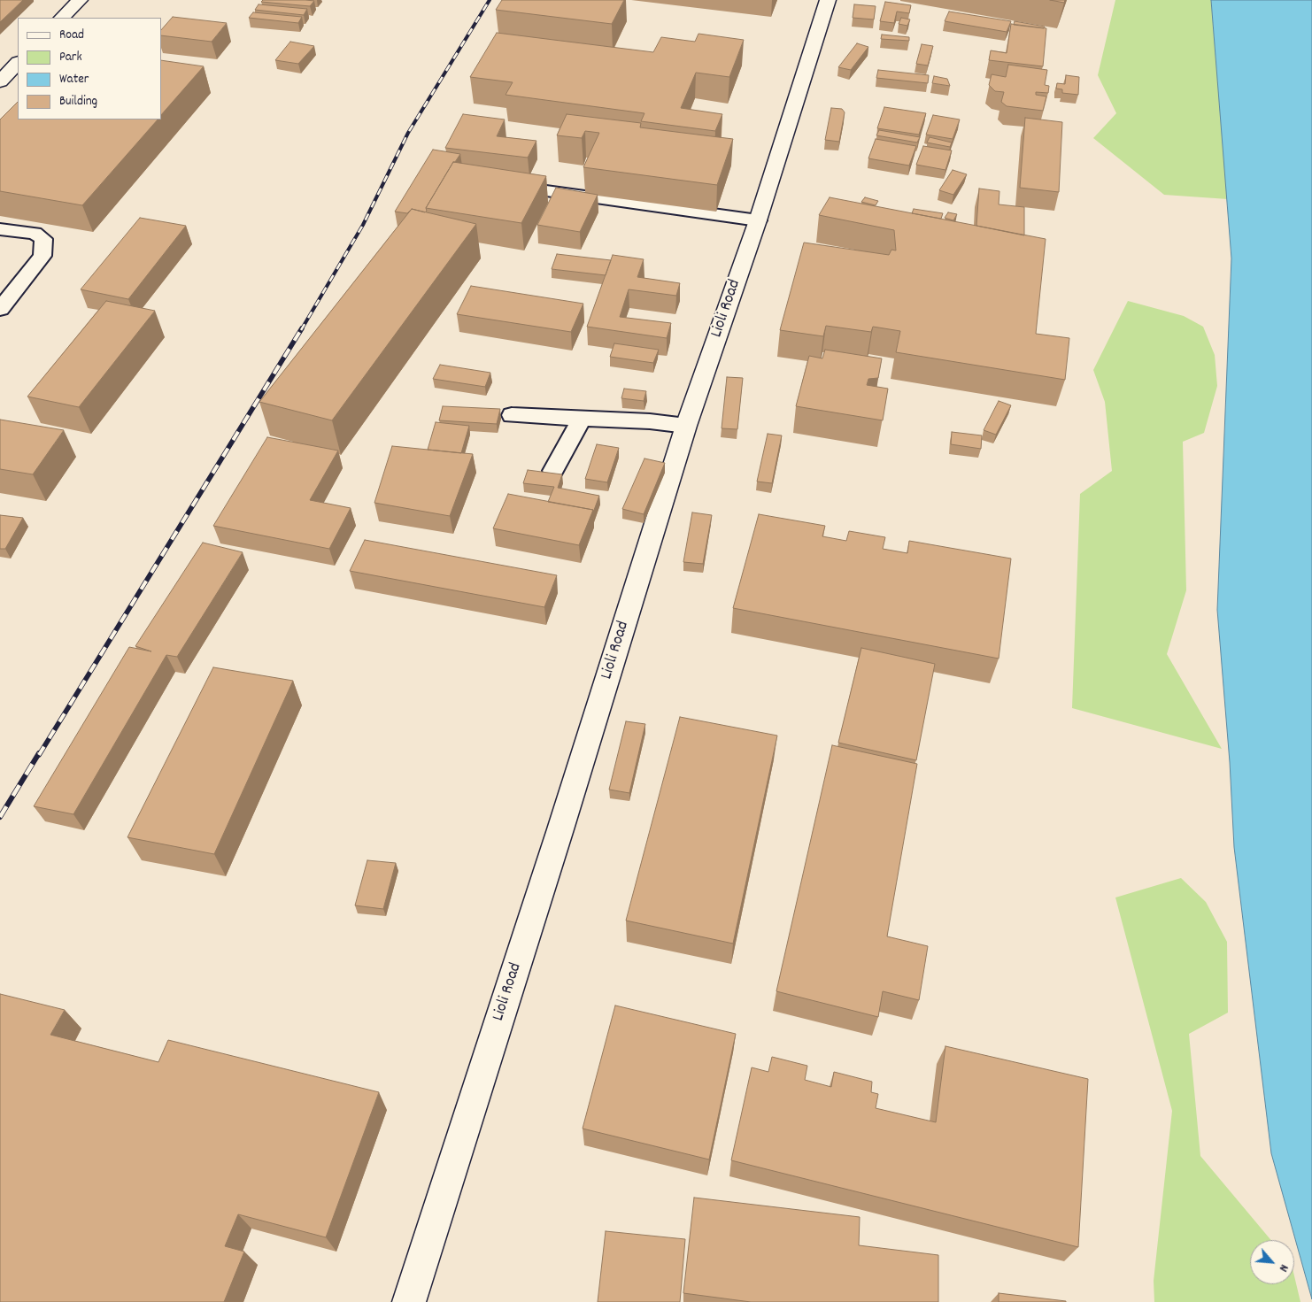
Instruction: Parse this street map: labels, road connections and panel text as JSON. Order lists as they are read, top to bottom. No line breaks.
{"streets":{"street":["Lioli Road"]},"legend":["Road","Park","Water","Building"],"north":"bottom right"}
